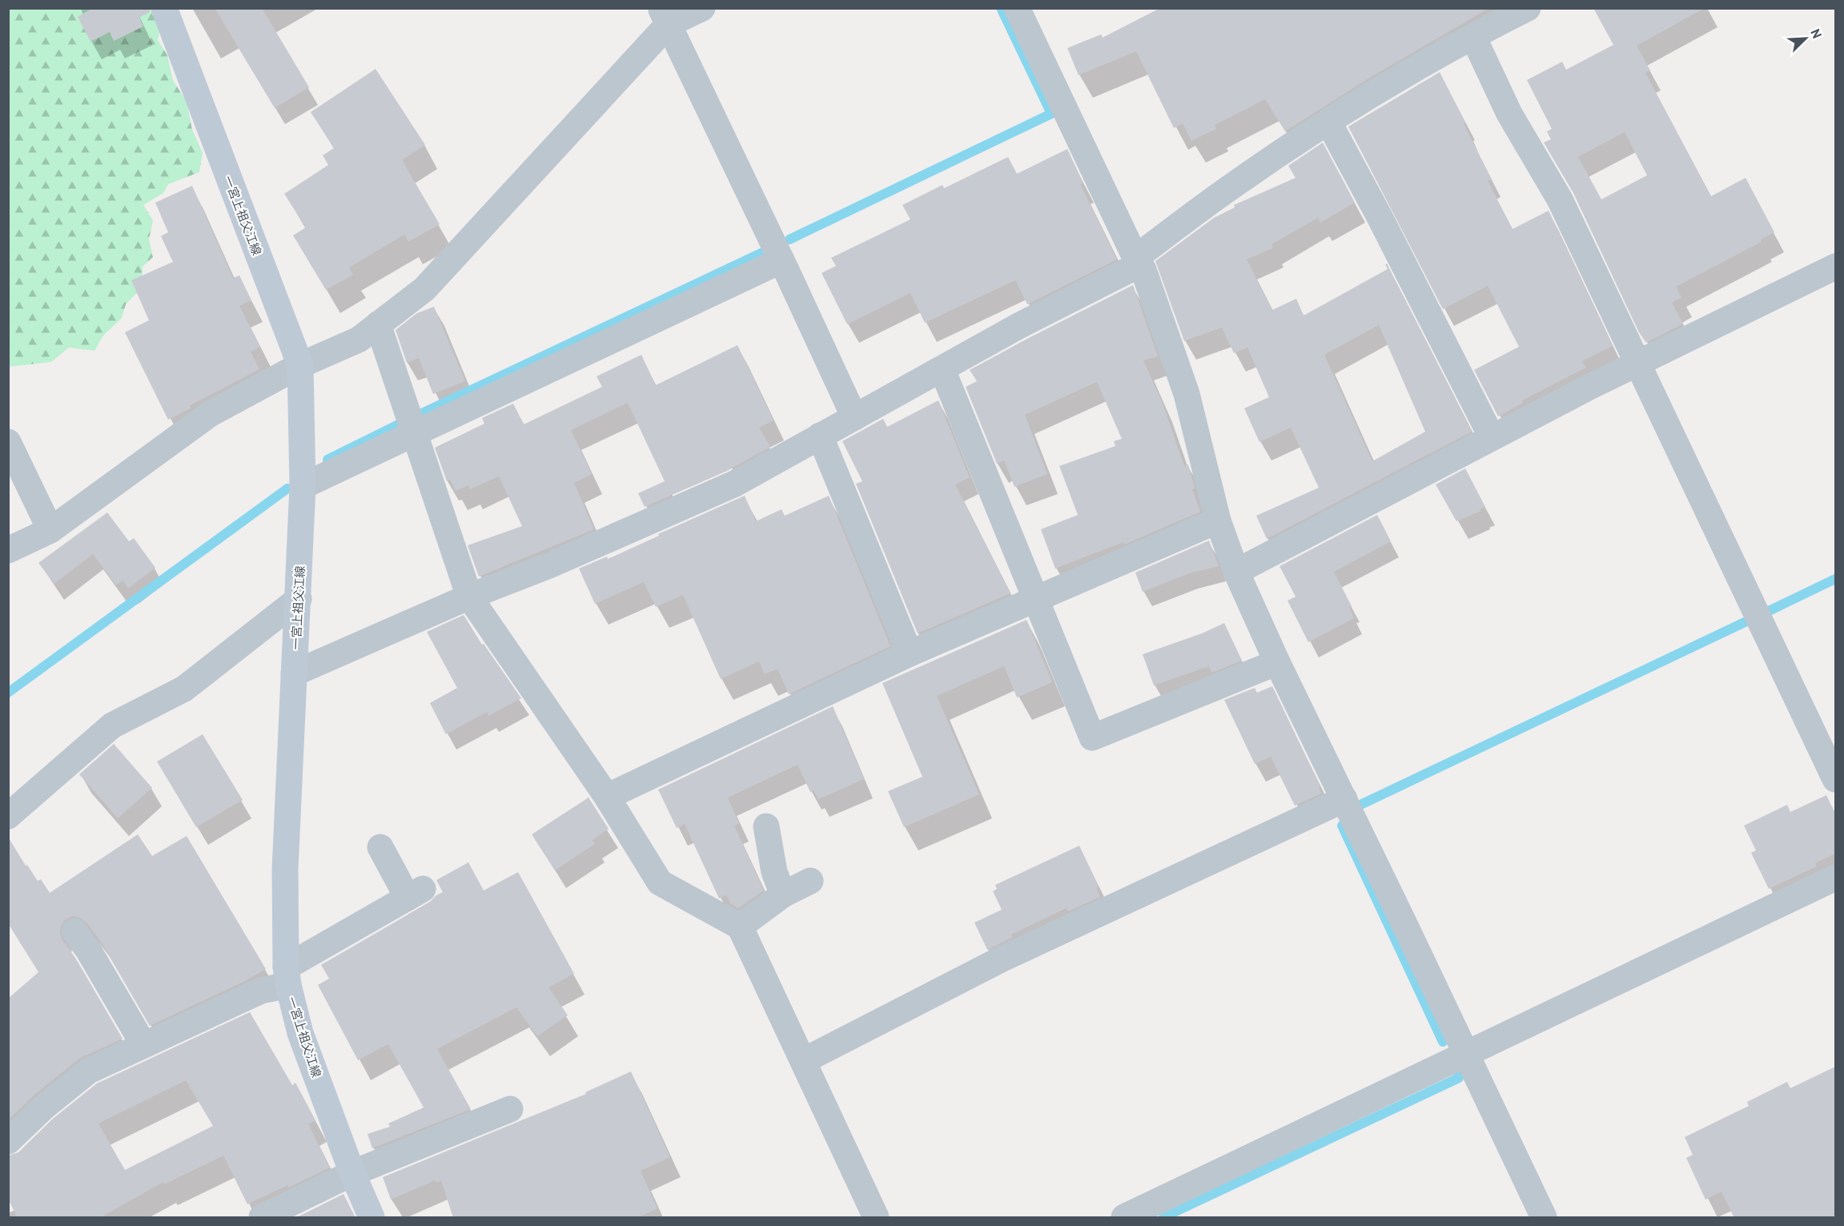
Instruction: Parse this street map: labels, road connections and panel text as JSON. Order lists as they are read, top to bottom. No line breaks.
{"streets":{"main road":["一宮上祖父江線"]},"north":"top right"}
